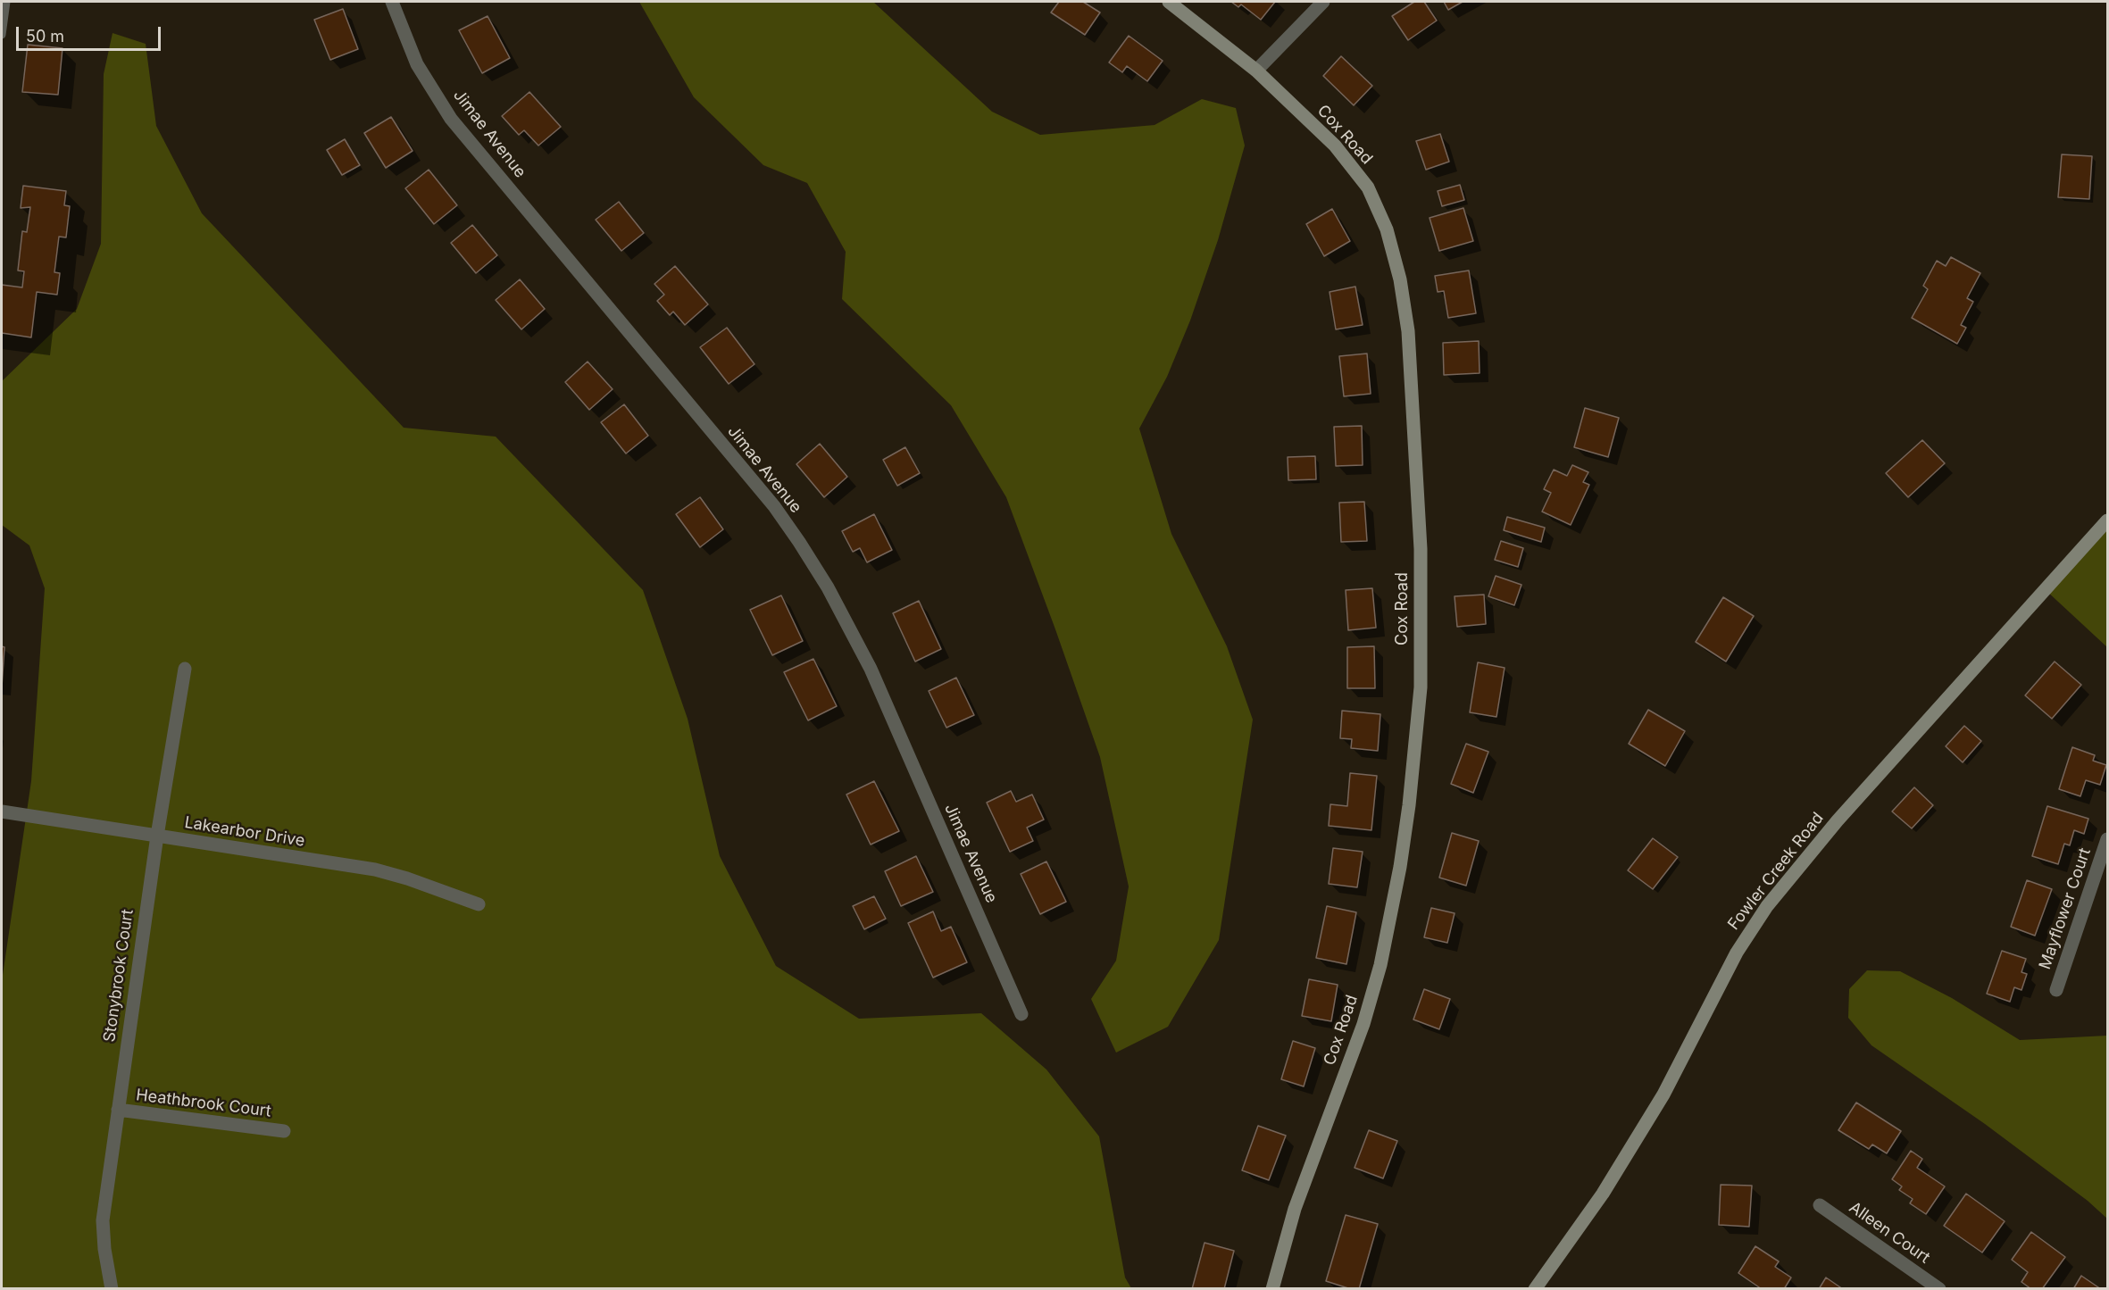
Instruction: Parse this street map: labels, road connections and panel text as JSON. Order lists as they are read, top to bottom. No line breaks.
{"streets":{"street":["Jimae Avenue","Cox Road","Lakearbor Drive","Fowler Creek Road","Mayflower Court","Stonybrook Court","Heathbrook Court","Alleen Court"]},"crossings":[["Lakearbor Drive","Stonybrook Court"],["Stonybrook Court","Heathbrook Court"]],"scale_bar":"50 m"}
